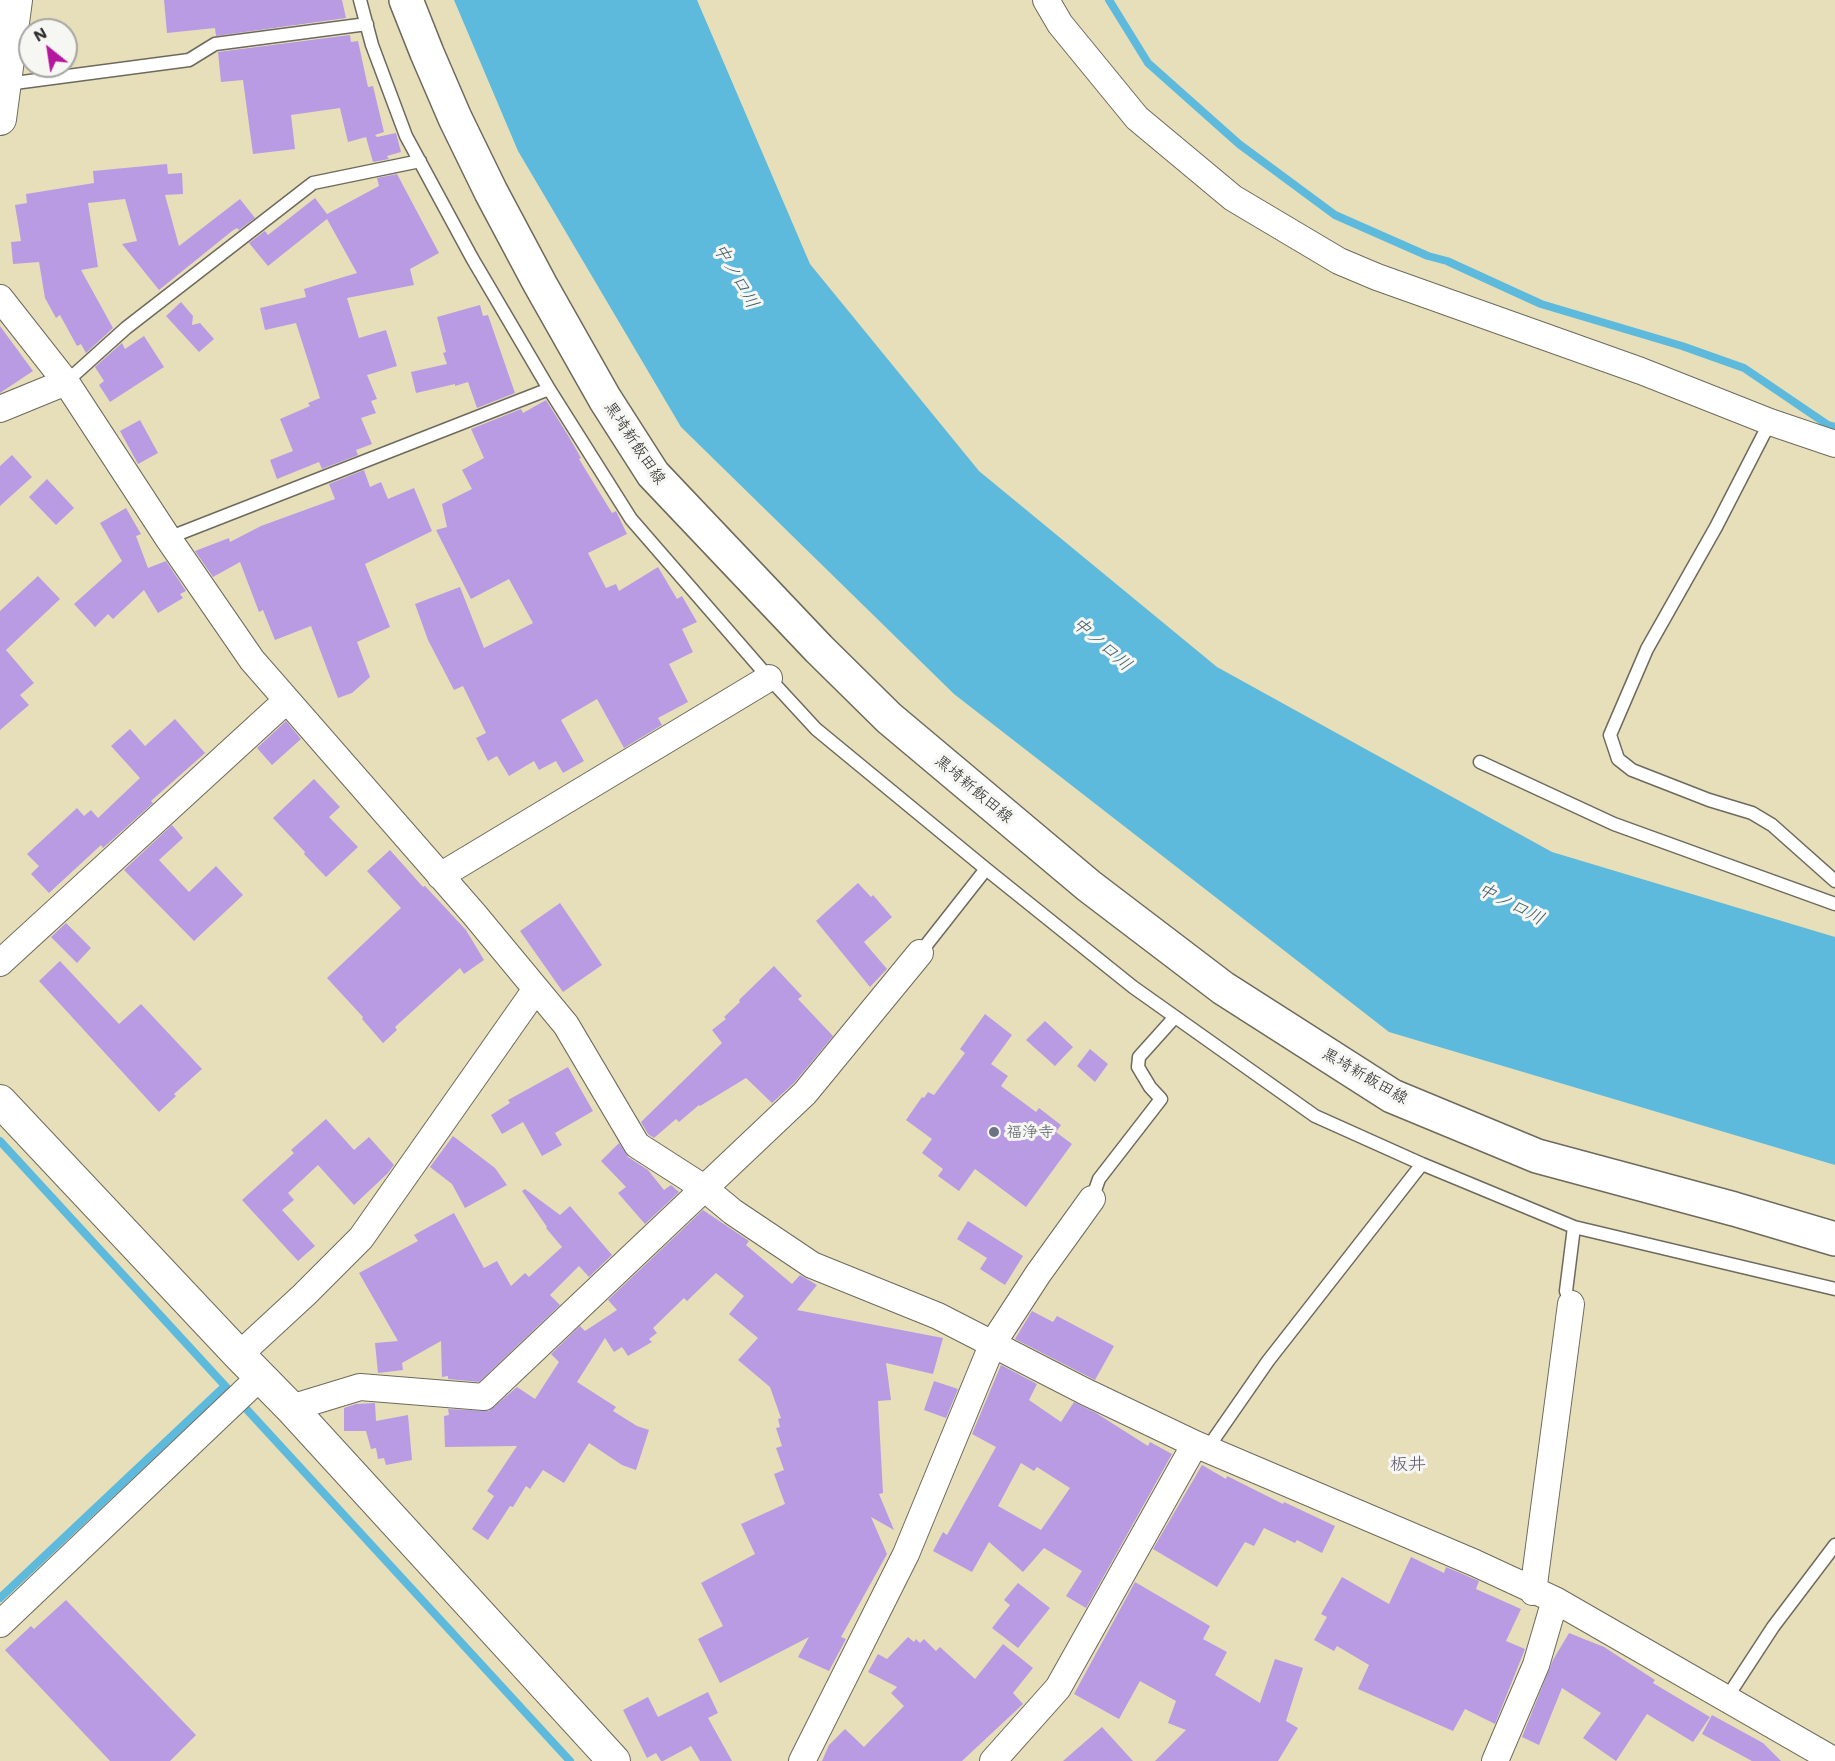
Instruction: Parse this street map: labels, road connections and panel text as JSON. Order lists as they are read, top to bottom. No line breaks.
{"streets":{"main road":["黒埼新飯田線"]},"districts":["板井"],"water":["中ノ口川"],"places":["福浄寺"],"north":"top left"}
